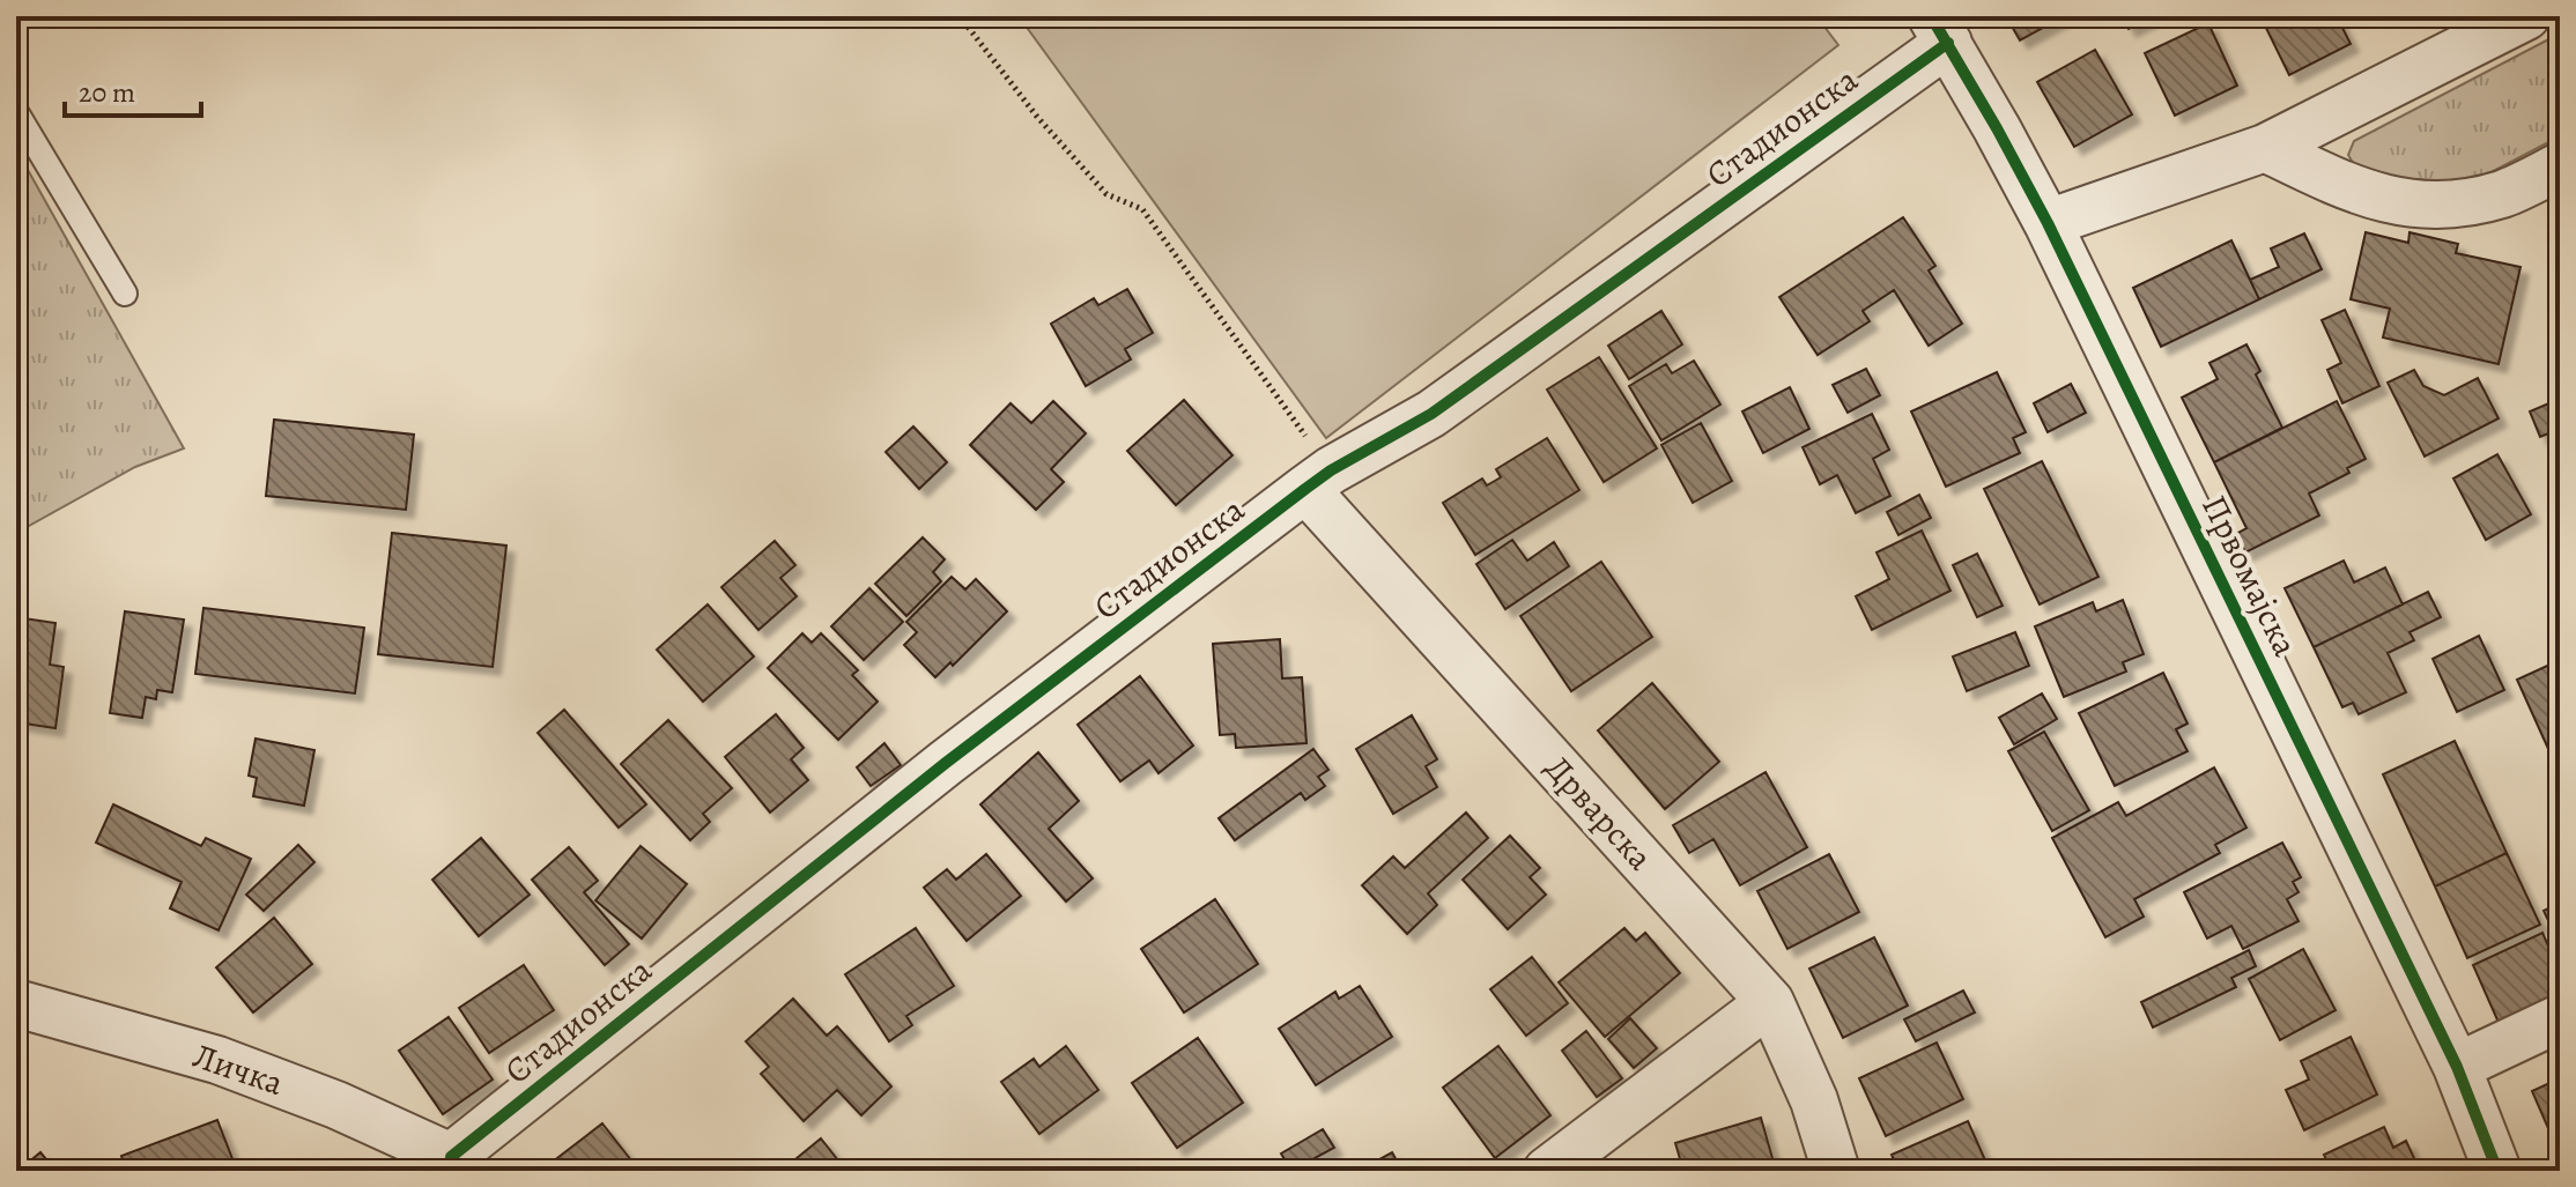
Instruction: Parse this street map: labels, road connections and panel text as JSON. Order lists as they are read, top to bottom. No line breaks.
{"streets":{"street":["Стадионска","Првомајска","Дрварска","Личка"]},"crossings":[["Стадионска","Првомајска"],["Стадионска","Дрварска"],["Стадионска","Личка"]],"scale_bar":"20 m"}
